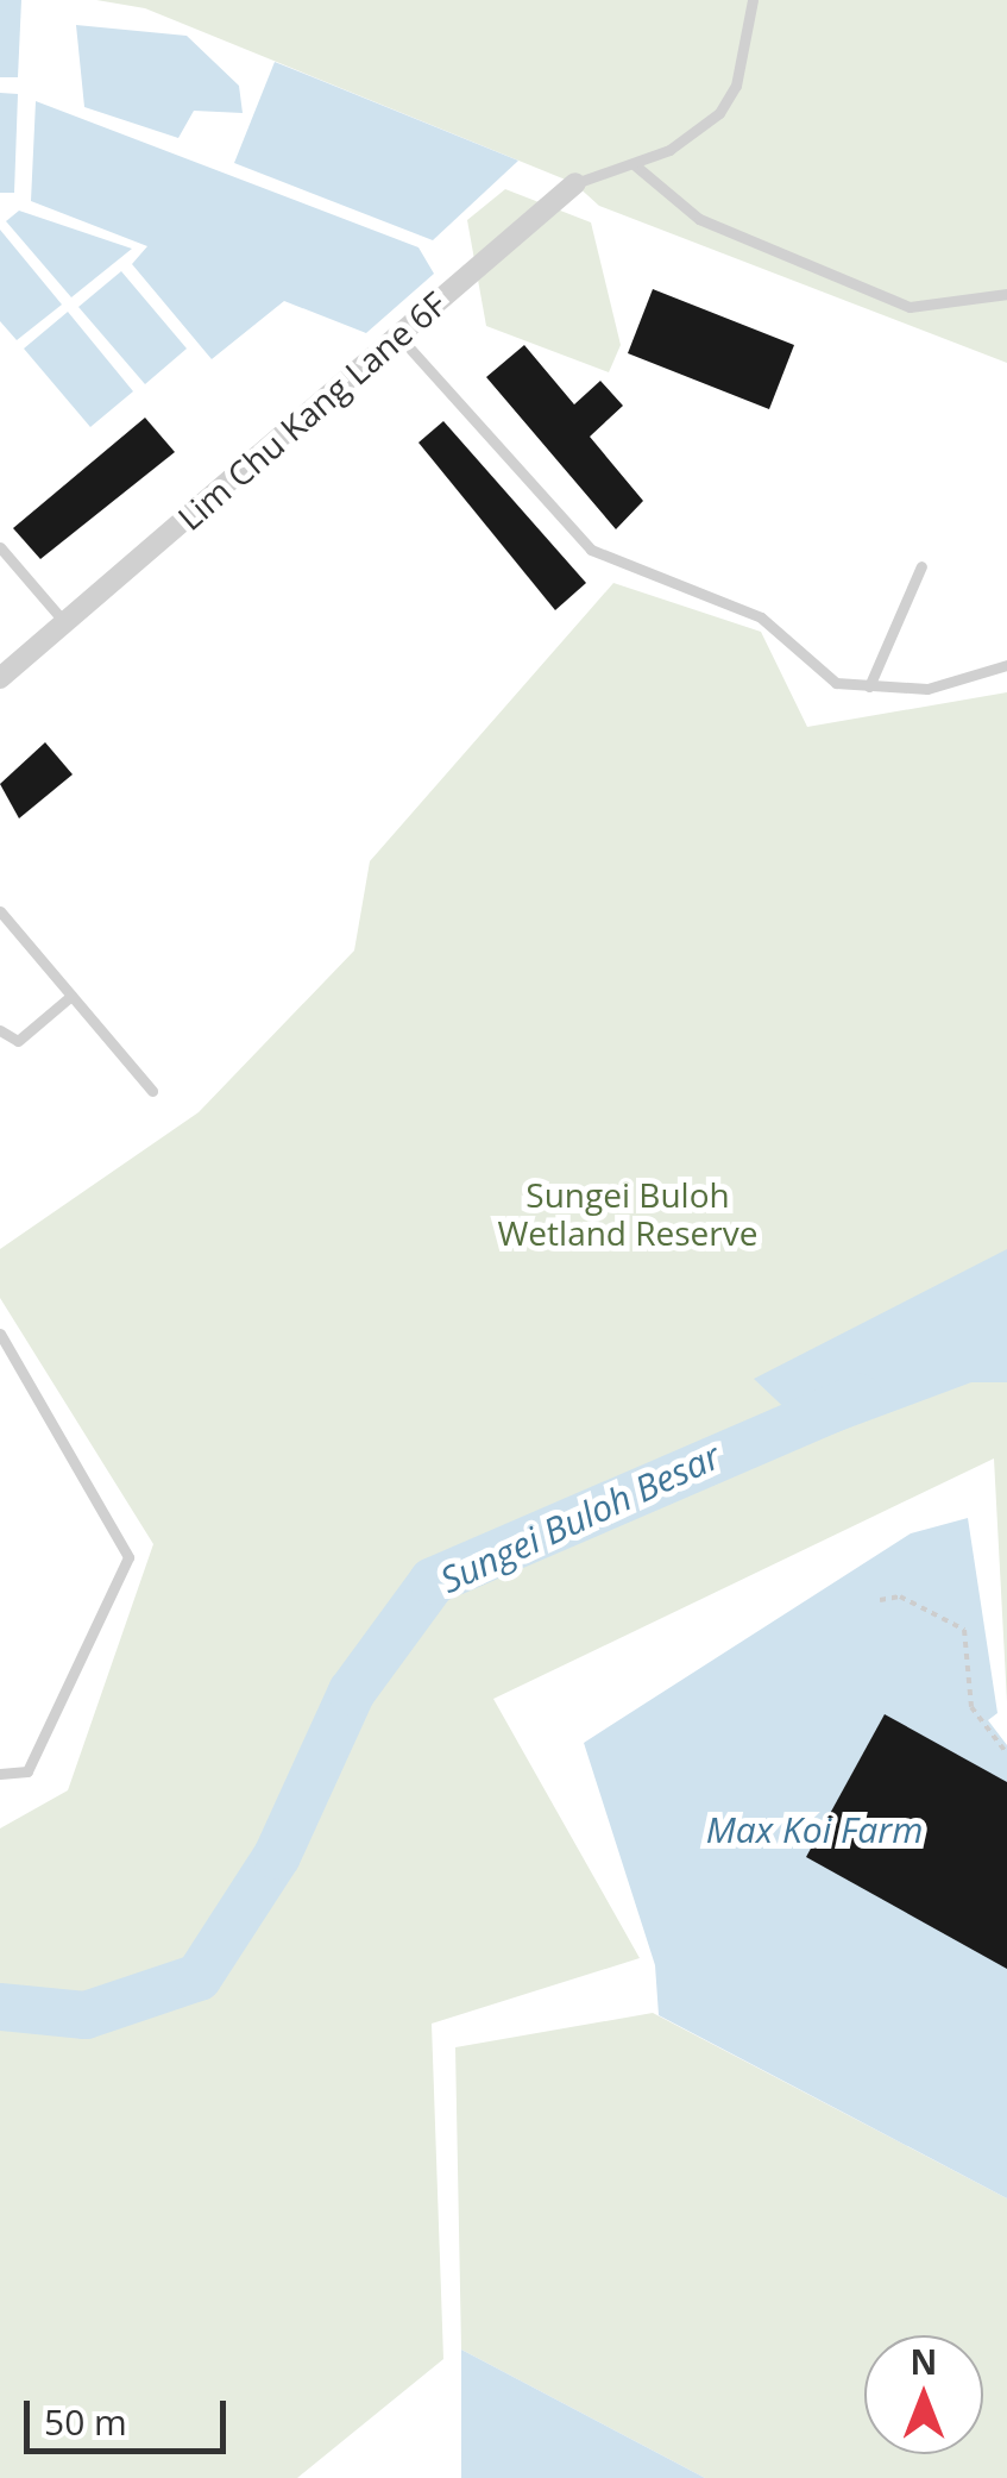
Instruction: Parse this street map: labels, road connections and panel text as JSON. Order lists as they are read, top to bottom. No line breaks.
{"streets":{"street":["Lim Chu Kang Lane 6F"]},"water":["Sungei Buloh Besar","Max Koi Farm"],"parks":["Sungei Buloh Wetland Reserve"],"scale_bar":"50 m","north":"top"}
